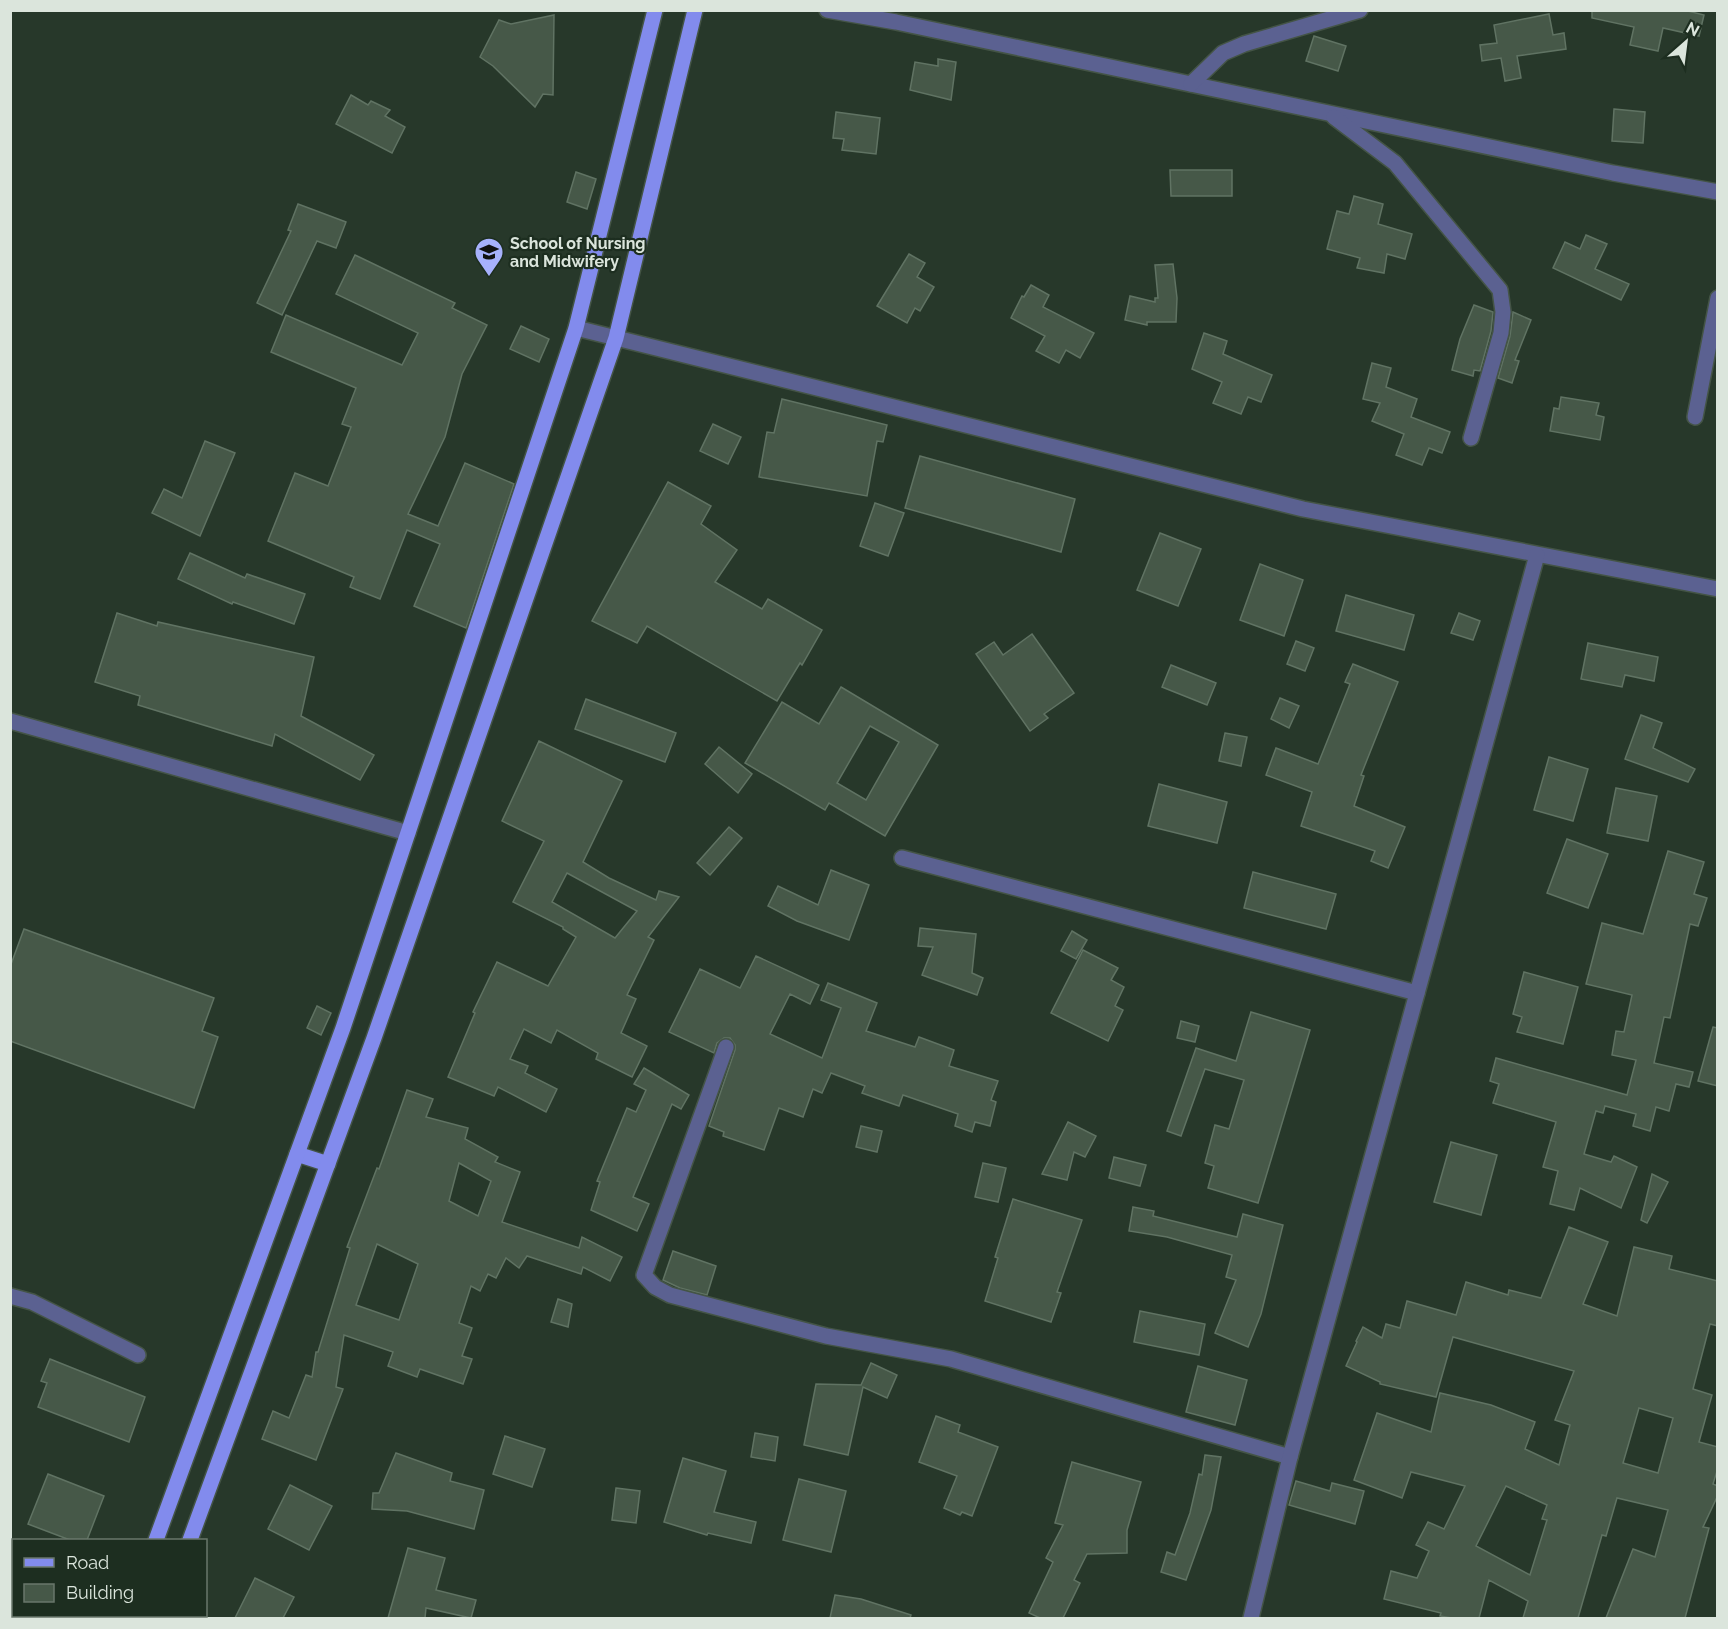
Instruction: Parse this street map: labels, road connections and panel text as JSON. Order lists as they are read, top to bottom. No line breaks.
{"places":{"school or university":["School of Nursing and Midwifery"]},"legend":["Road","Building"],"north":"top right"}
